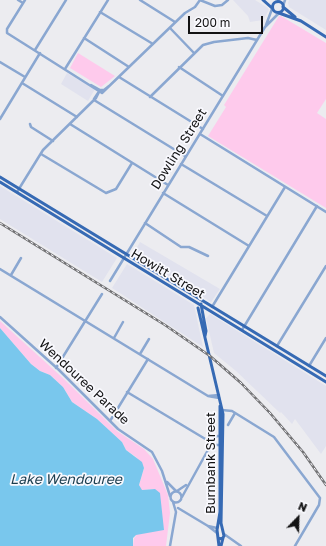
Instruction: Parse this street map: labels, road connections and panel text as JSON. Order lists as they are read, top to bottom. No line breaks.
{"streets":{"main road":["Howitt Street","Burnbank Street"],"street":["Dowling Street","Wendouree Parade"]},"crossings":[["Dowling Street","Howitt Street"],["Howitt Street","Burnbank Street"]],"water":["Lake Wendouree"],"scale_bar":"200 m","north":"top right"}
